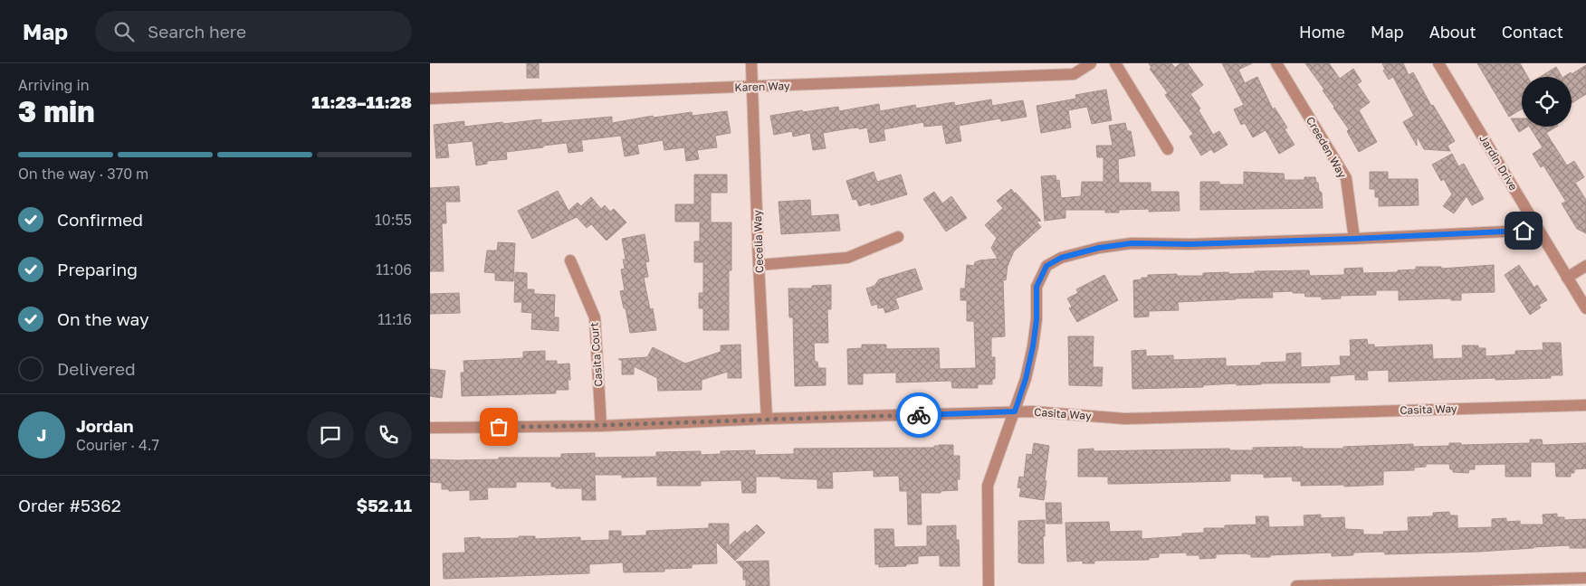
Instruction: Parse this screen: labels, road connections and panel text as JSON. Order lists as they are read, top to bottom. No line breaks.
{"streets":{"street":["Karen Way","Creeden Way","Jardin Drive","Cecelia Way","Casita Court","Casita Way"]},"crossings":[["Karen Way","Cecelia Way"],["Cecelia Way","Casita Way"],["Casita Court","Casita Way"]],"page":{"header":"Map","search":"Search here","nav":["Home","Map","About","Contact"],"heading":["3 min","Arriving in","11:23–11:28"],"panel":["Jordan","Courier · 4.7","Order #5362","$52.11"],"bar":"On the way · 370 m","list":[["Confirmed","10:55"],["Preparing","11:06"],["On the way","11:16"],"Delivered"],"round":"J"}}
